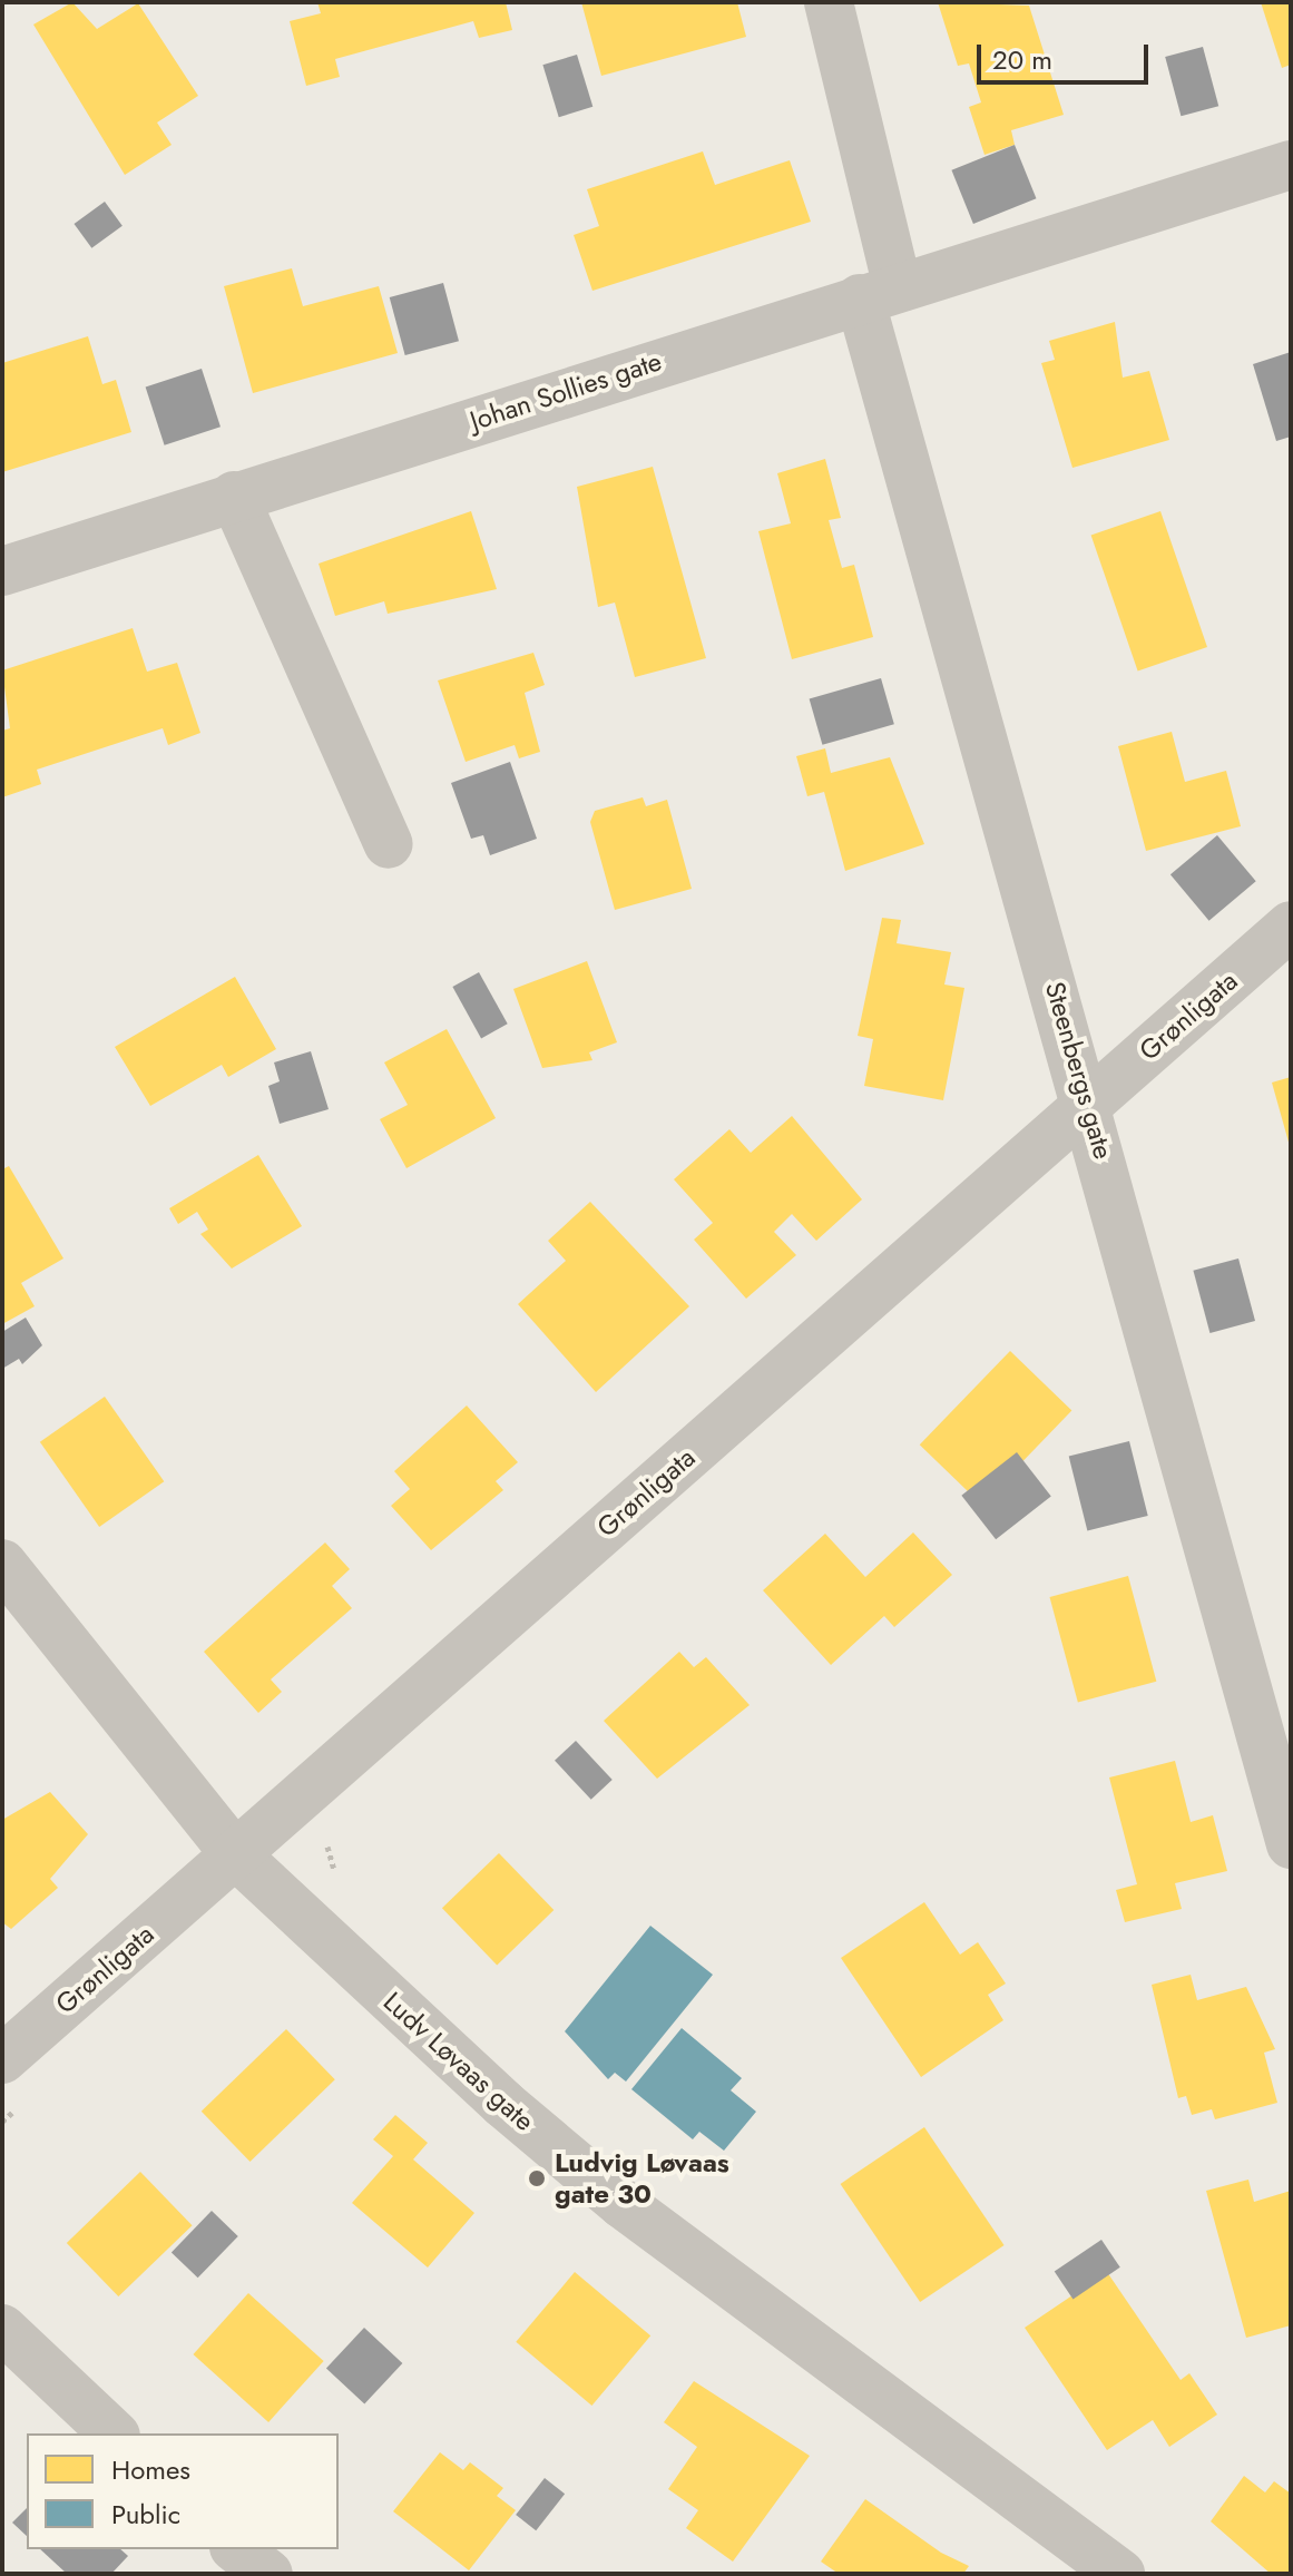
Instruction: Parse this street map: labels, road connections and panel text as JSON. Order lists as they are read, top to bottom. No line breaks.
{"streets":{"street":["Johan Sollies gate","Grønligata","Steenbergs gate","Ludv Løvaas gate"]},"crossings":[["Johan Sollies gate","Steenbergs gate"],["Grønligata","Steenbergs gate"],["Grønligata","Ludv Løvaas gate"]],"places":["Ludvig Løvaas gate 30"],"legend":["Homes","Public"],"scale_bar":"20 m"}
